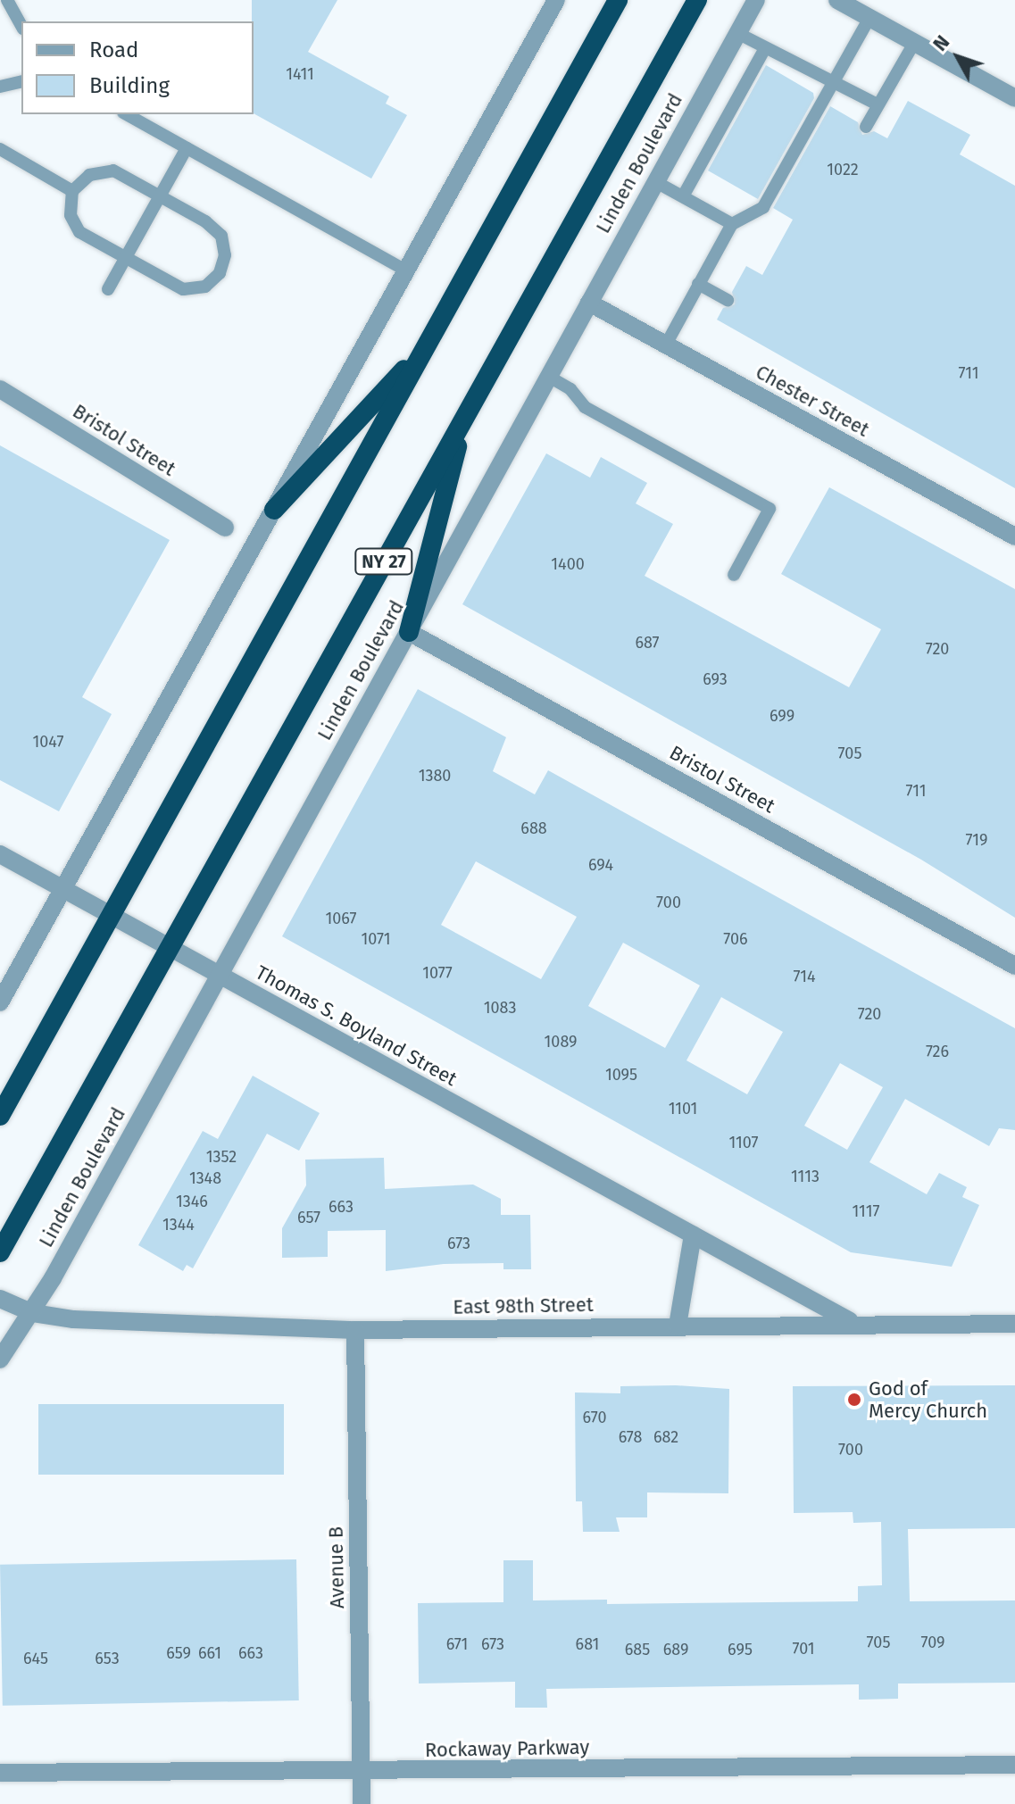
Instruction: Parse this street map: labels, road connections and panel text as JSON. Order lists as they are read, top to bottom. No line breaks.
{"streets":{"highway":["Linden Boulevard","NY 27"],"street":["Chester Street","Bristol Street","Thomas S. Boyland Street","East 98th Street","Avenue B","Rockaway Parkway"]},"crossings":[["Linden Boulevard","Chester Street"],["Linden Boulevard","Bristol Street"],["Linden Boulevard","Thomas S. Boyland Street"],["Linden Boulevard","East 98th Street"],["Thomas S. Boyland Street","East 98th Street"],["East 98th Street","Avenue B"],["Avenue B","Rockaway Parkway"]],"places":["God of Mercy Church"],"house_numbers":["1411","1022","711","1400","687","720","693","699","1047","705","1380","711","688","719","694","700","1067","1071","706","1077","714","1083","720","1089","726","1095","1101","1107","1352","1113","1348","1346","663","1117","657","1344","673","670","678","682","700","705","709","671","673","681","701","685","689","695","659","661","663","645","653"],"legend":["Road","Building"],"north":"top left"}
